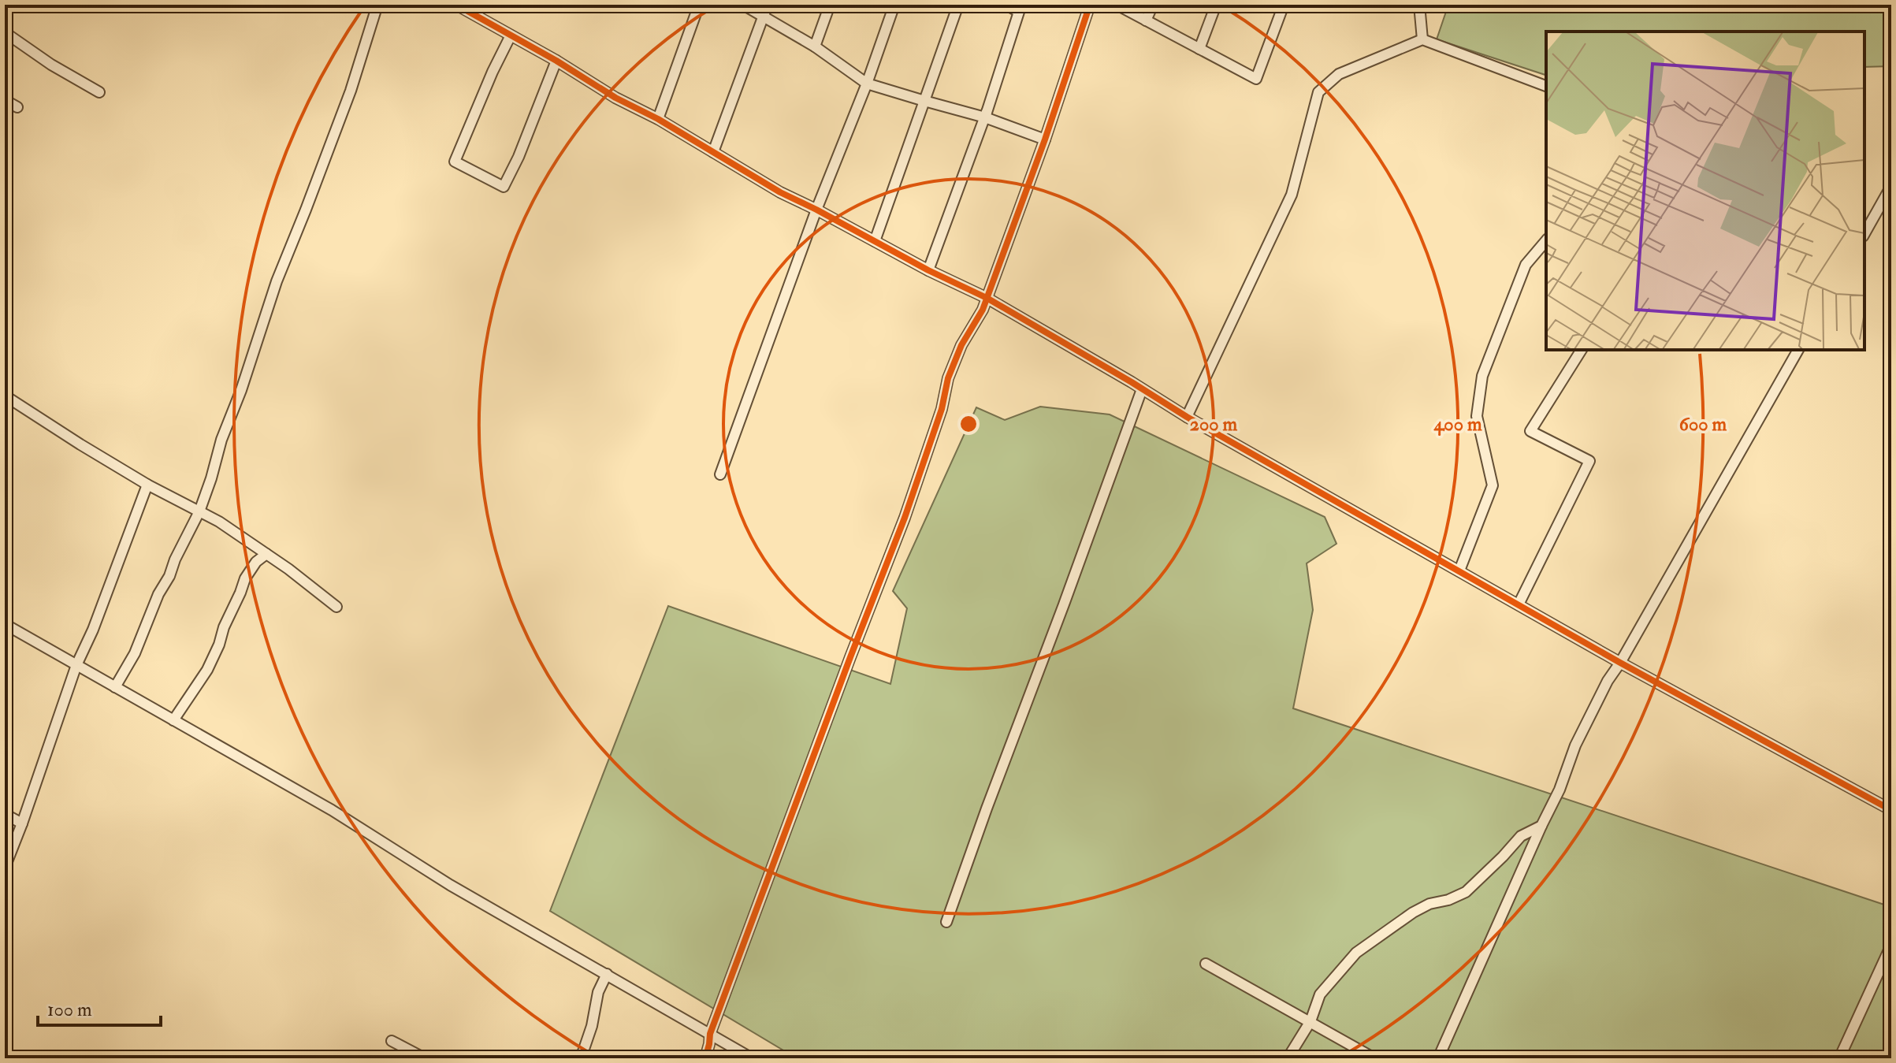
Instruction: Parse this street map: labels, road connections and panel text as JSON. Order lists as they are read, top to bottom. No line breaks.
{"scale_bar":"100 m","rings":["200 m","400 m","600 m"]}
